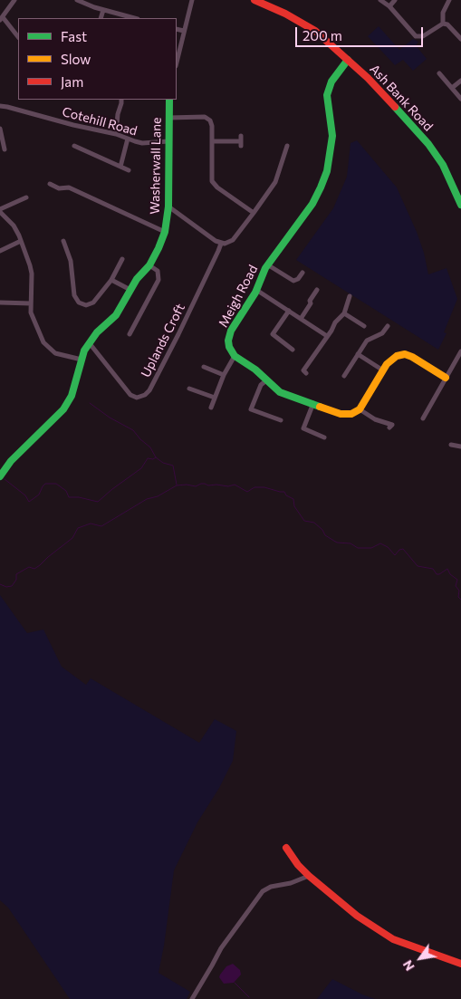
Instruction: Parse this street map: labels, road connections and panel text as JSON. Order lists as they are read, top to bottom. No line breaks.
{"streets":{"main road":["Ash Bank Road","Washerwall Lane","Meigh Road"],"street":["Cotehill Road","Uplands Croft"]},"crossings":[["Ash Bank Road","Meigh Road"],["Cotehill Road","Washerwall Lane"],["Washerwall Lane","Uplands Croft"]],"legend":["Fast","Slow","Jam"],"scale_bar":"200 m","north":"bottom left"}
